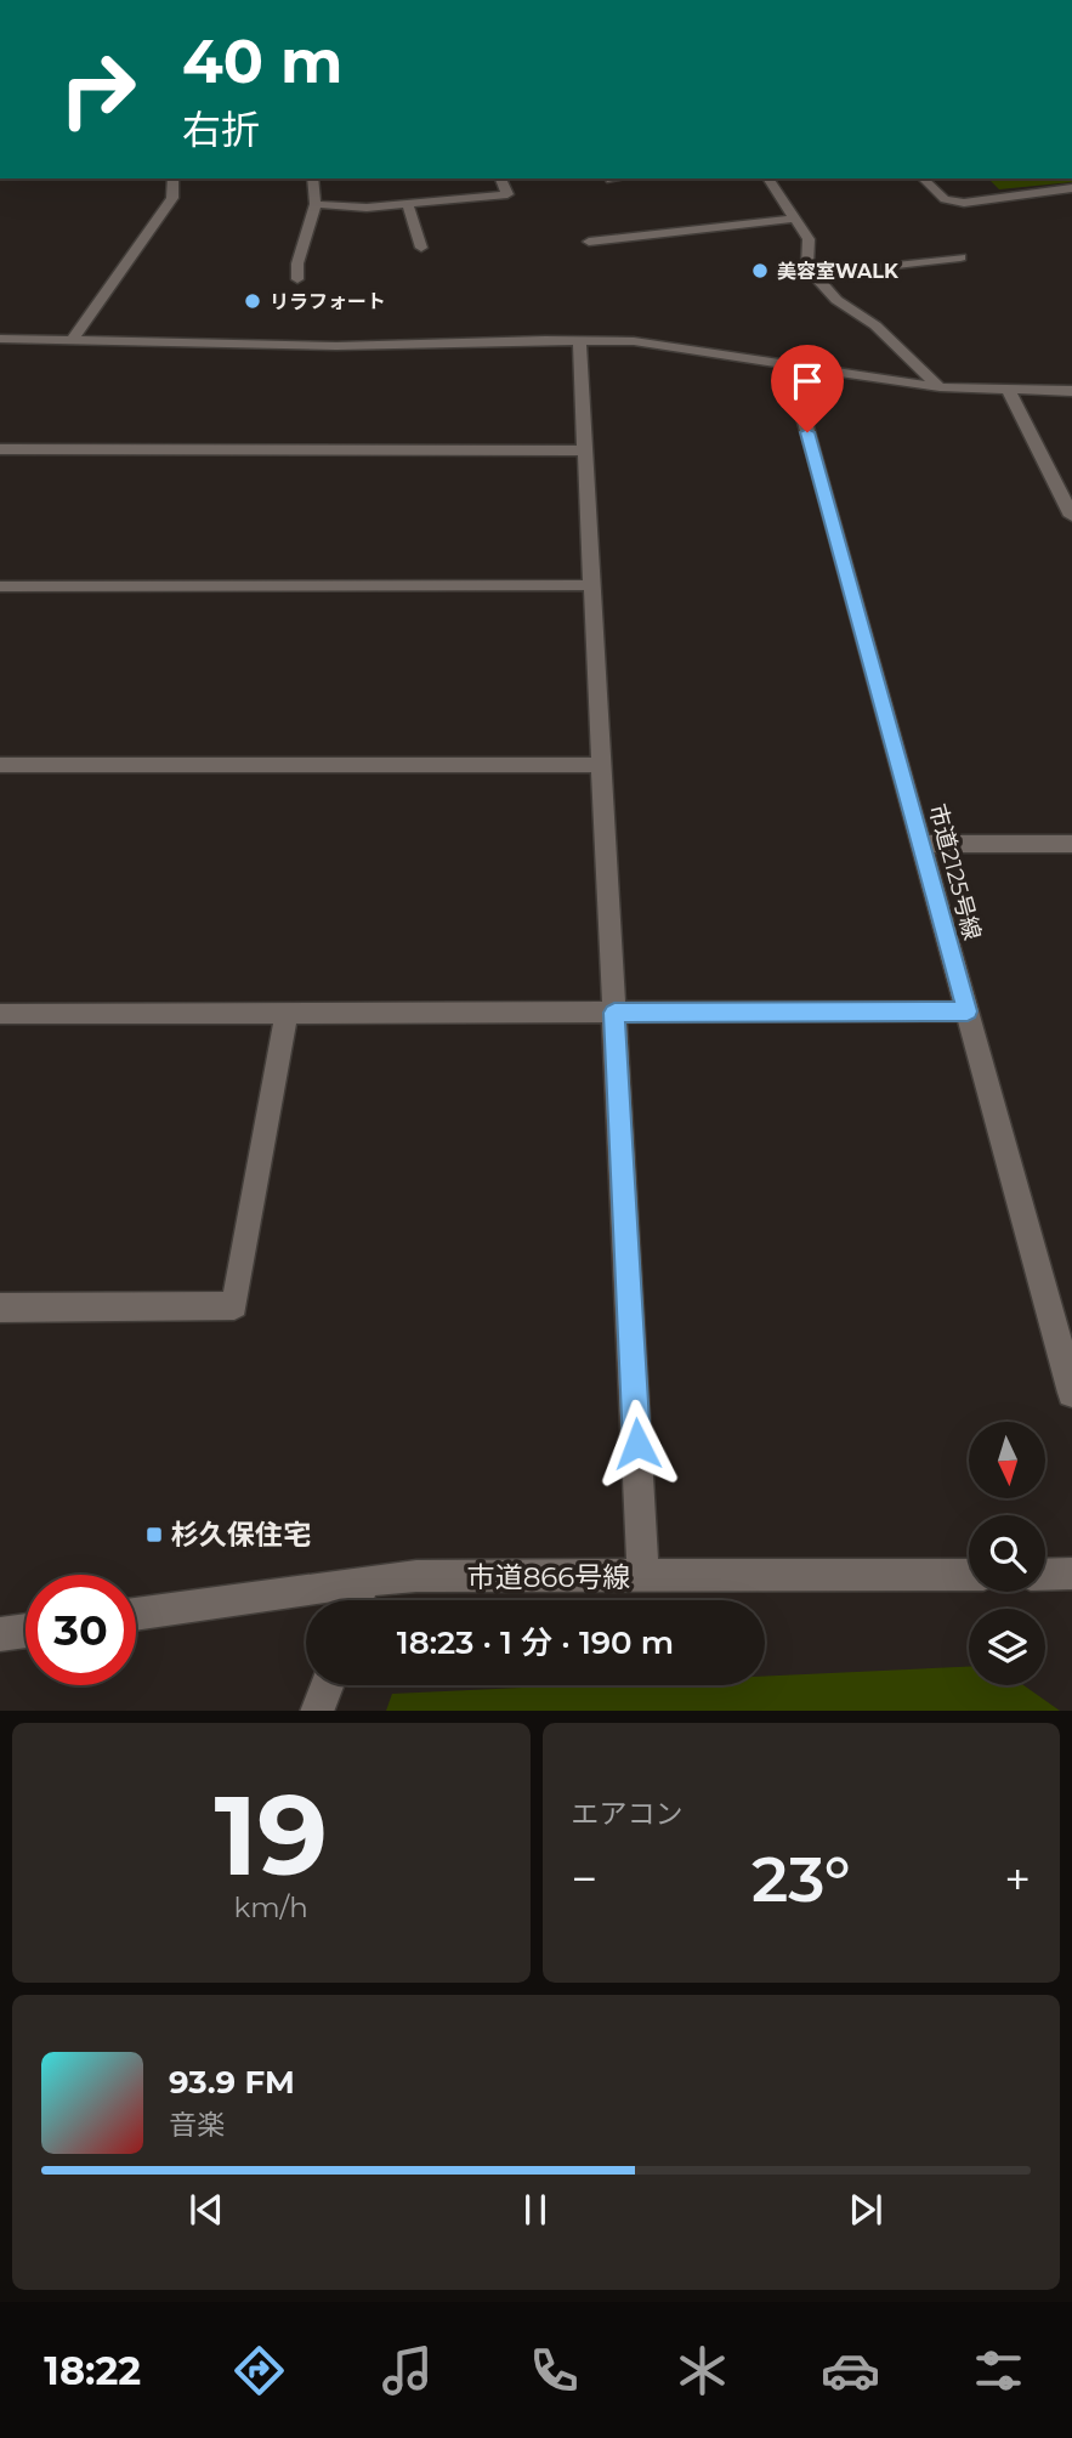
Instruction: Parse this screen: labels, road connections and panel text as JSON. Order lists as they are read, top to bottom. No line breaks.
{"streets":{"street":["市道2125号線","市道866号線"]},"places":{"other":["美容室WALK","リラフォート"],"transit":["杉久保住宅"]},"north":"bottom","page":{"turn":["40 m","右折"],"limit":"30","trip":"18:23 · 1 分 · 190 m","tile":[["19","km/h"],"エアコン"],"heat":["−","23°","+"],"song":["93.9 FM","音楽"],"tabs":"18:22"}}
